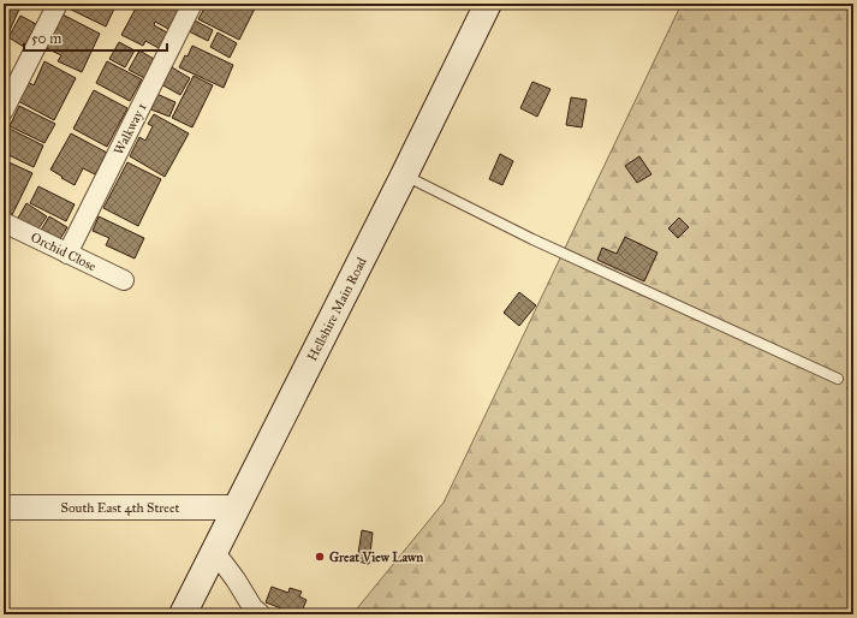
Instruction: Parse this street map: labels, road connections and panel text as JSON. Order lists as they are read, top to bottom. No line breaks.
{"streets":{"main road":["Hellshire Main Road"],"street":["Walkway 1","Orchid Close","South East 4th Street"]},"crossings":[["Walkway 1","Orchid Close"],["Hellshire Main Road","South East 4th Street"]],"places":["Great View Lawn"],"scale_bar":"50 m"}
